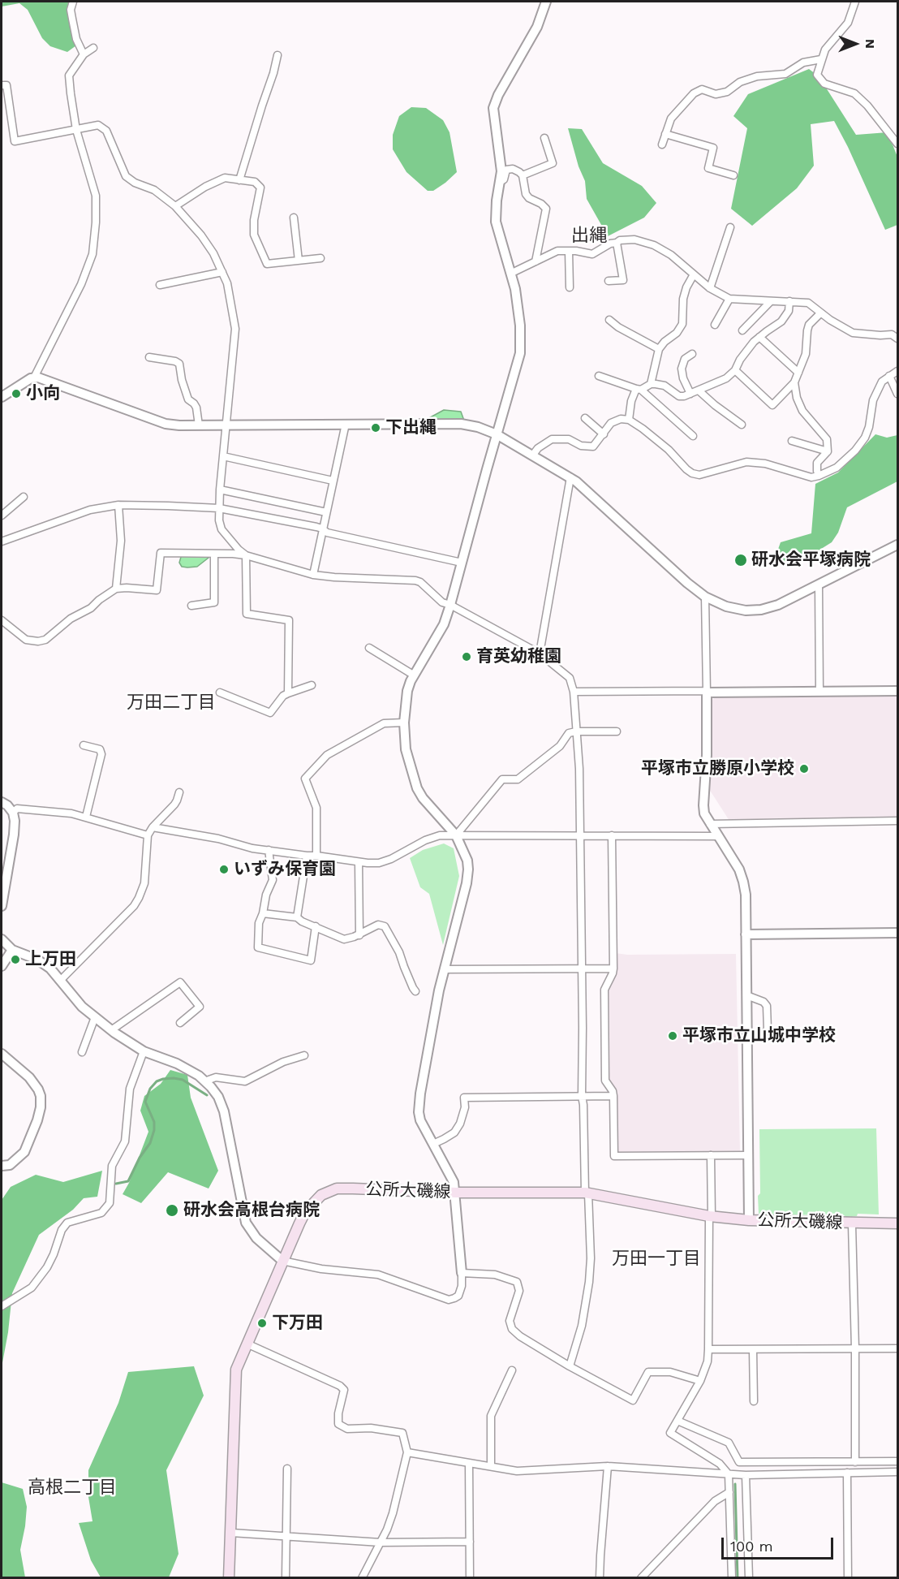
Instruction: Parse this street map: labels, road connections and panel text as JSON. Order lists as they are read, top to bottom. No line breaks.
{"streets":{"main road":["公所大磯線"]},"districts":["出縄","万田二丁目","万田一丁目","高根二丁目"],"places":["小向","下出縄","研水会平塚病院","育英幼稚園","平塚市立勝原小学校","いずみ保育園","上万田","平塚市立山城中学校","研水会高根台病院","下万田"],"scale_bar":"100 m","north":"right"}
